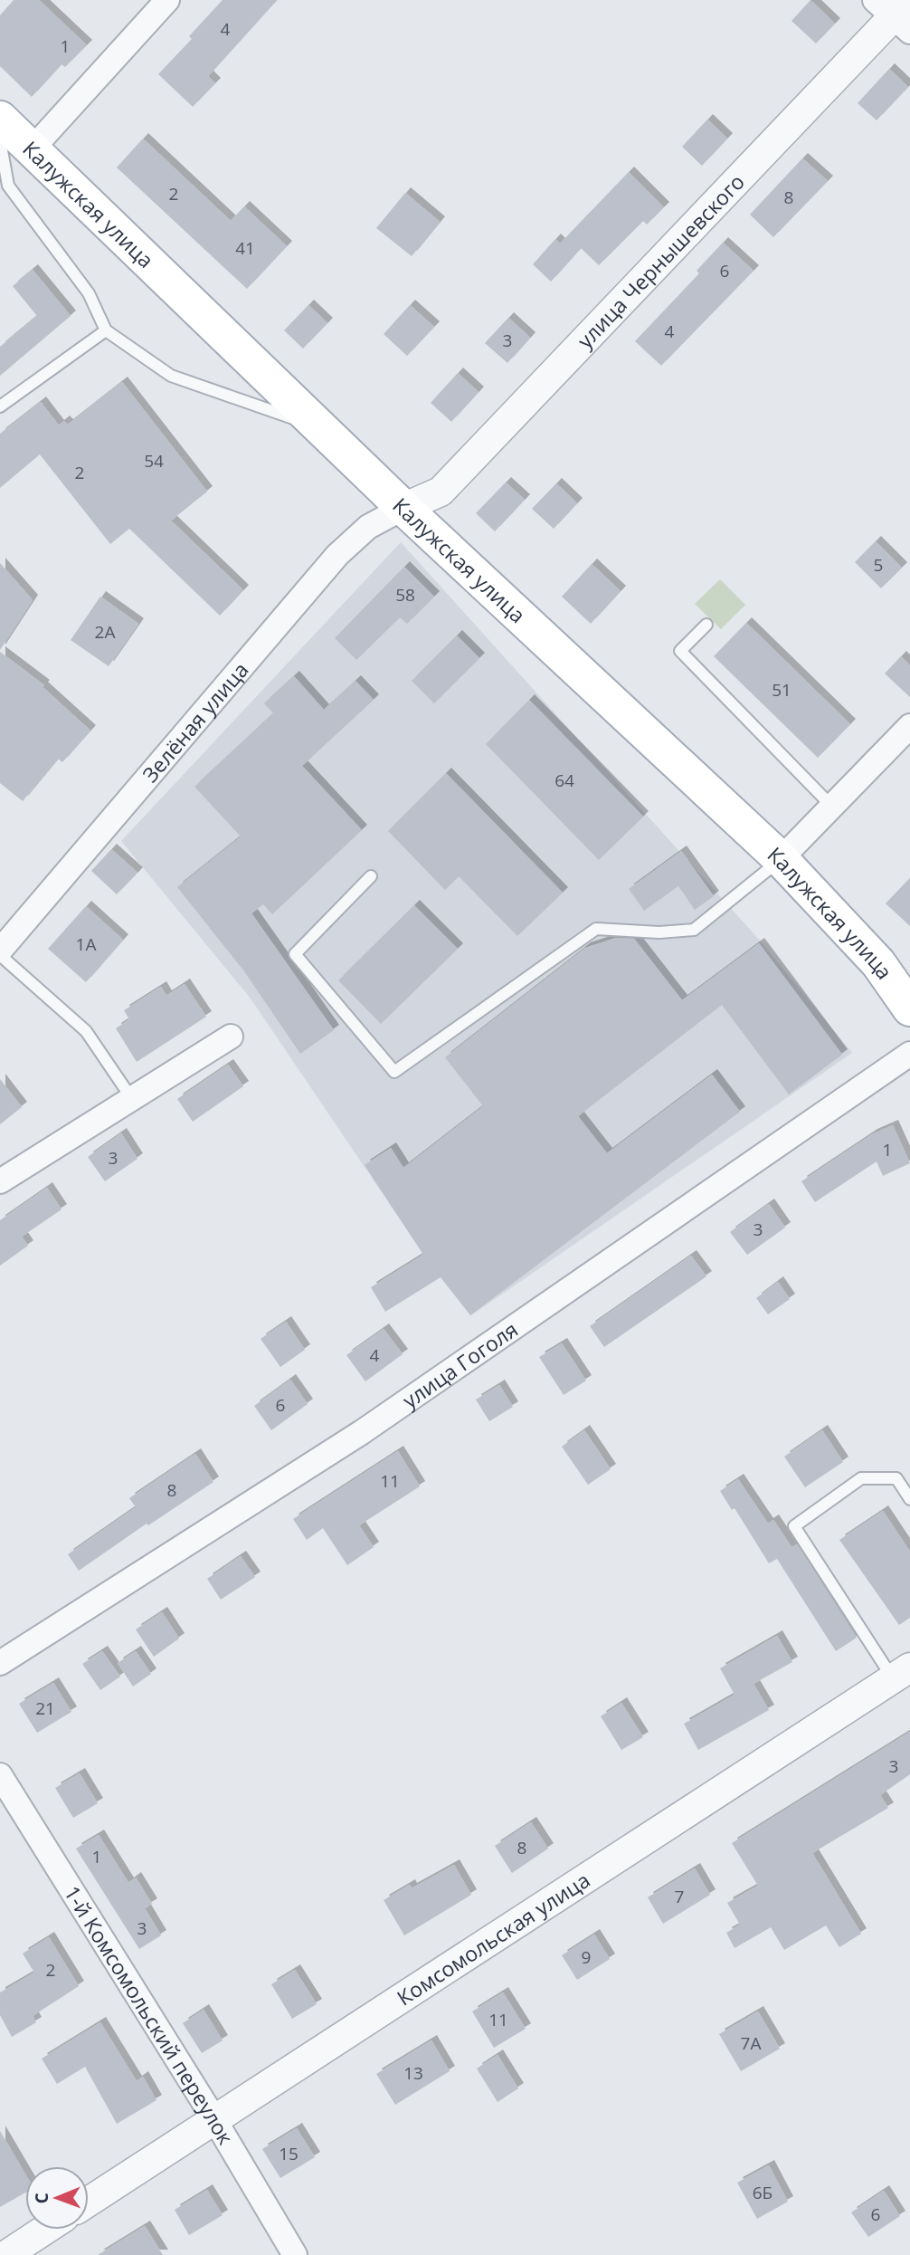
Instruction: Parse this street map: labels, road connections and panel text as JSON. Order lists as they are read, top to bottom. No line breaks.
{"streets":{"main road":["Калужская улица"],"street":["улица Чернышевского","Зелёная улица","улица Гоголя","Комсомольская улица","1-й Комсомольский переулок"]},"crossings":[["Калужская улица","улица Чернышевского"],["Калужская улица","Зелёная улица"],["улица Чернышевского","Зелёная улица"],["Комсомольская улица","1-й Комсомольский переулок"]],"house_numbers":["4","1","2","8","41","6","4","3","54","2","5","58","2А","51","64","1А","1","3","3","4","6","11","8","21","3","8","1","7","3","9","2","11","7А","13","15","6Б","6"],"north":"left"}
